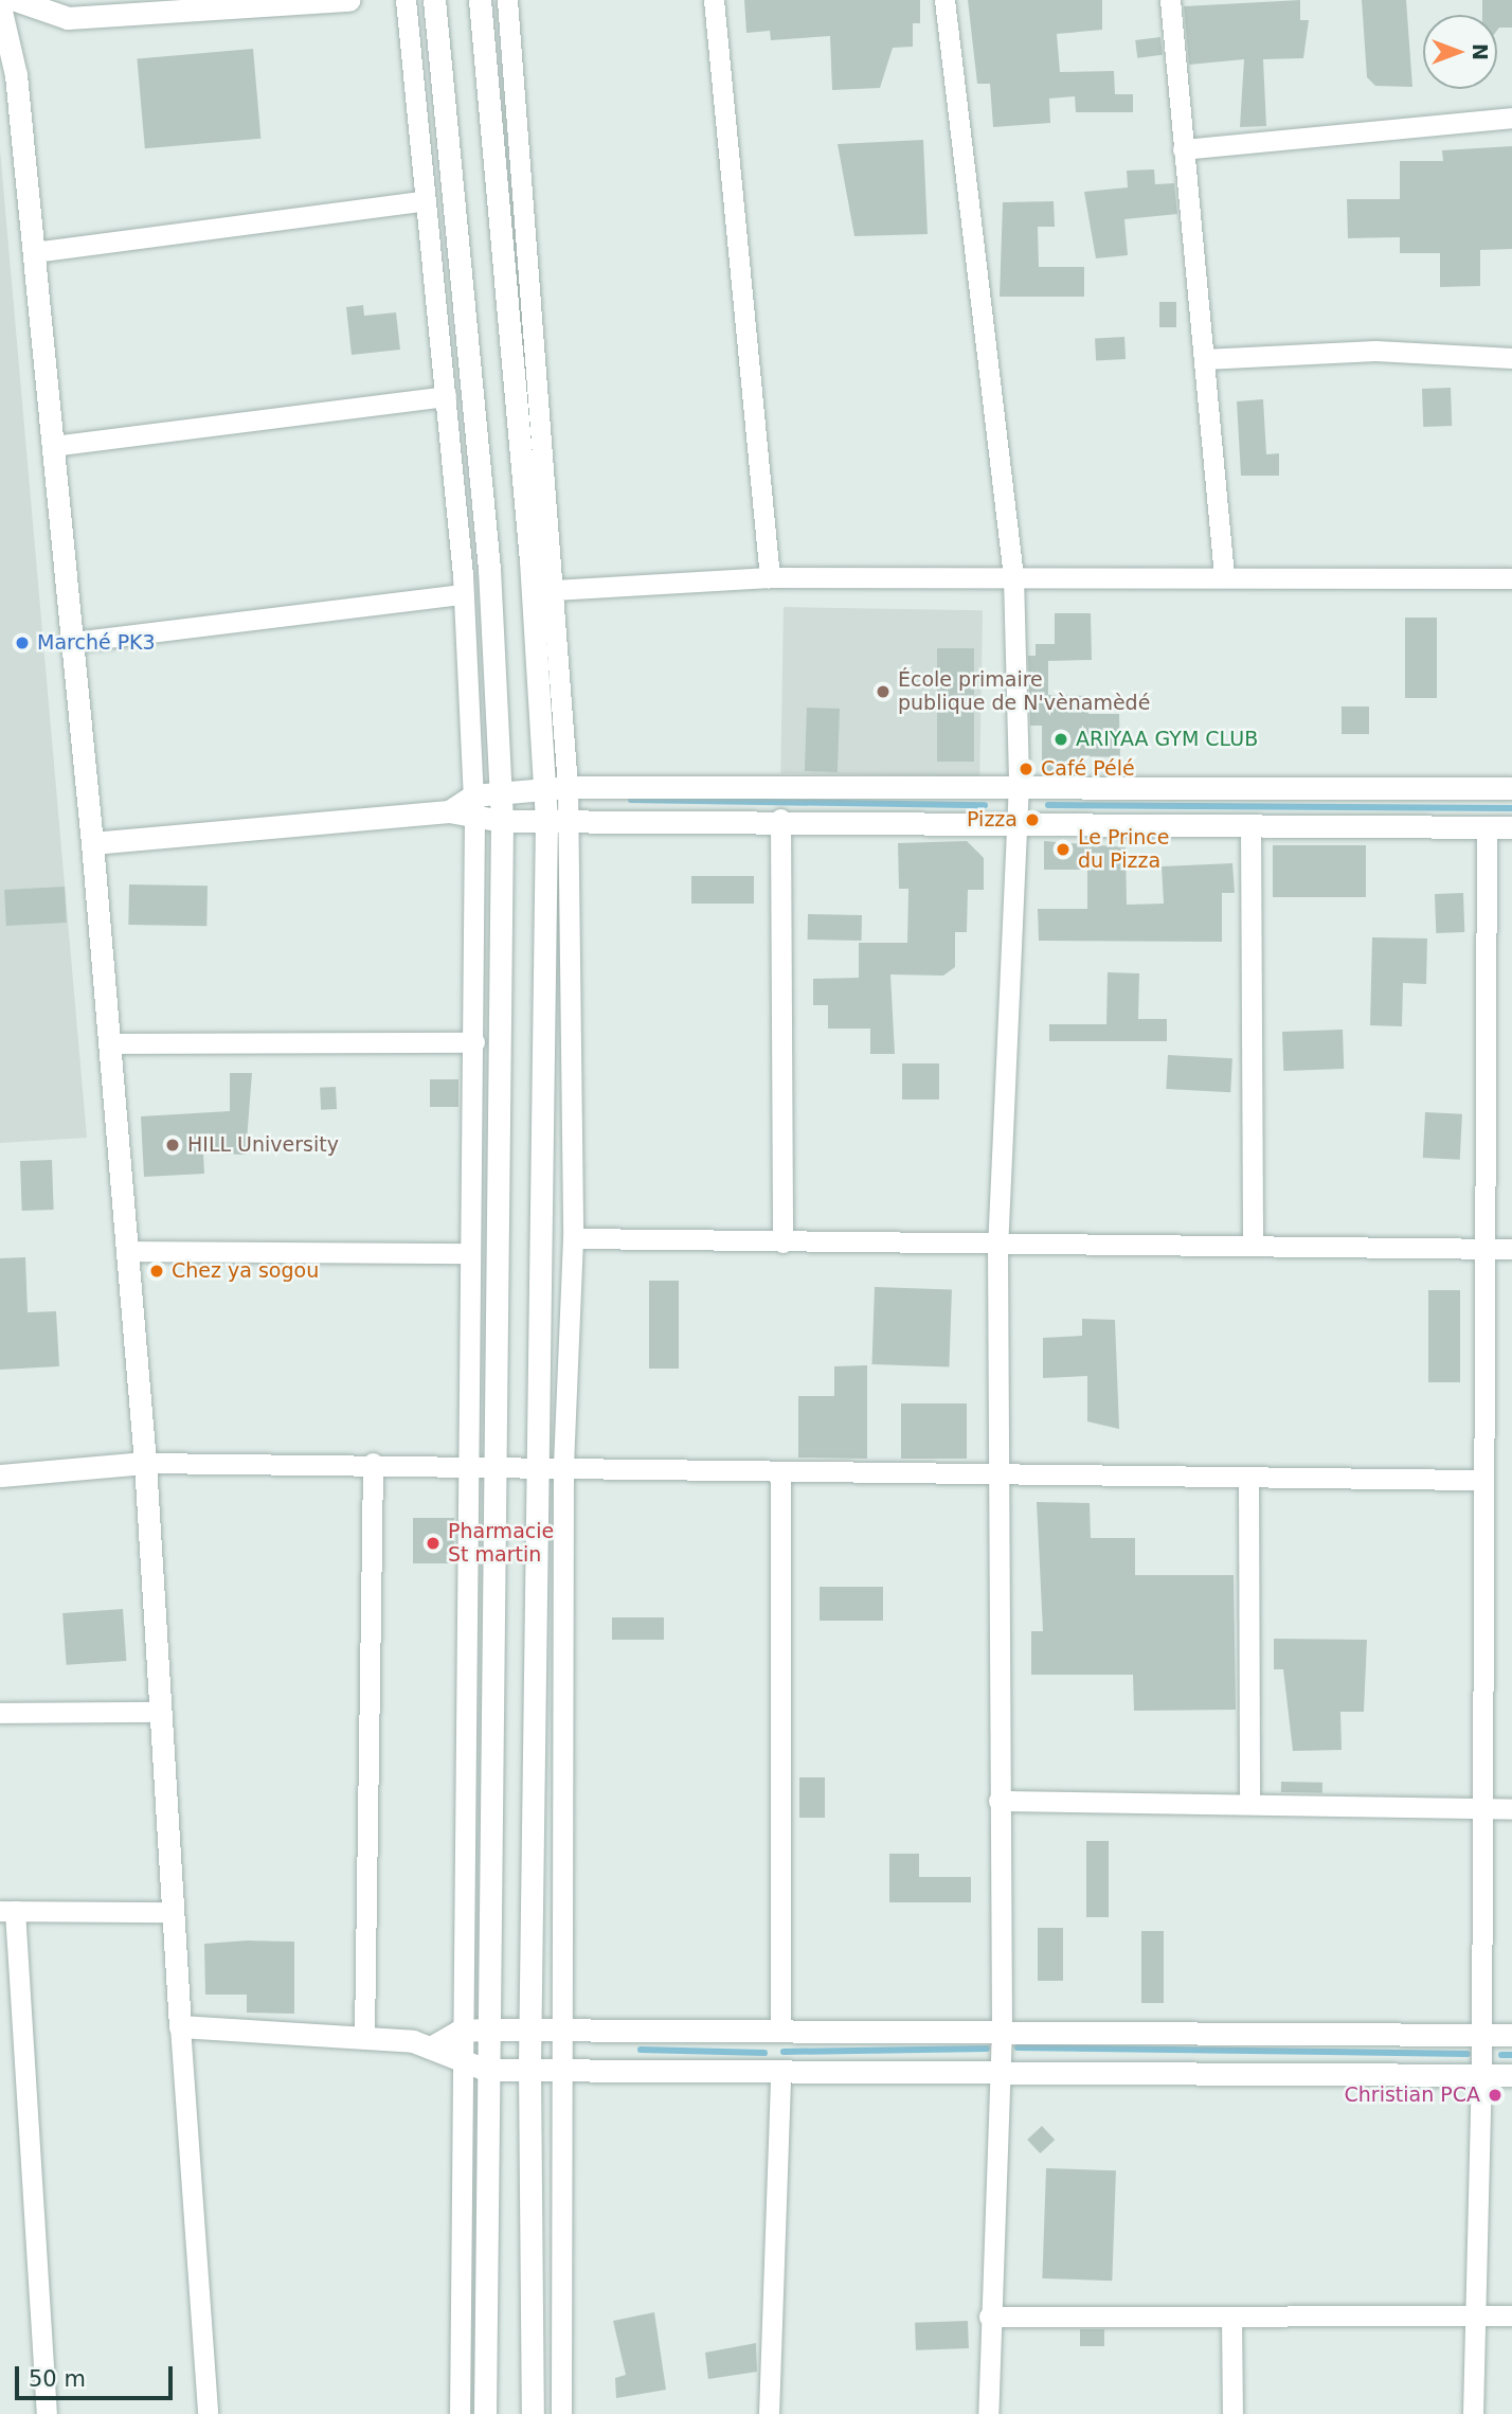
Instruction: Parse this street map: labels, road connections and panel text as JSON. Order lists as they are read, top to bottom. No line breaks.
{"places":["Marché PK3","École primaire publique de N'vènamèdé","ARIYAA GYM CLUB","Café Pélé","Pizza","Le Prince du Pizza","HILL University","Chez ya sogou","Pharmacie St martin","Christian PCA"],"scale_bar":"50 m","north":"right"}
